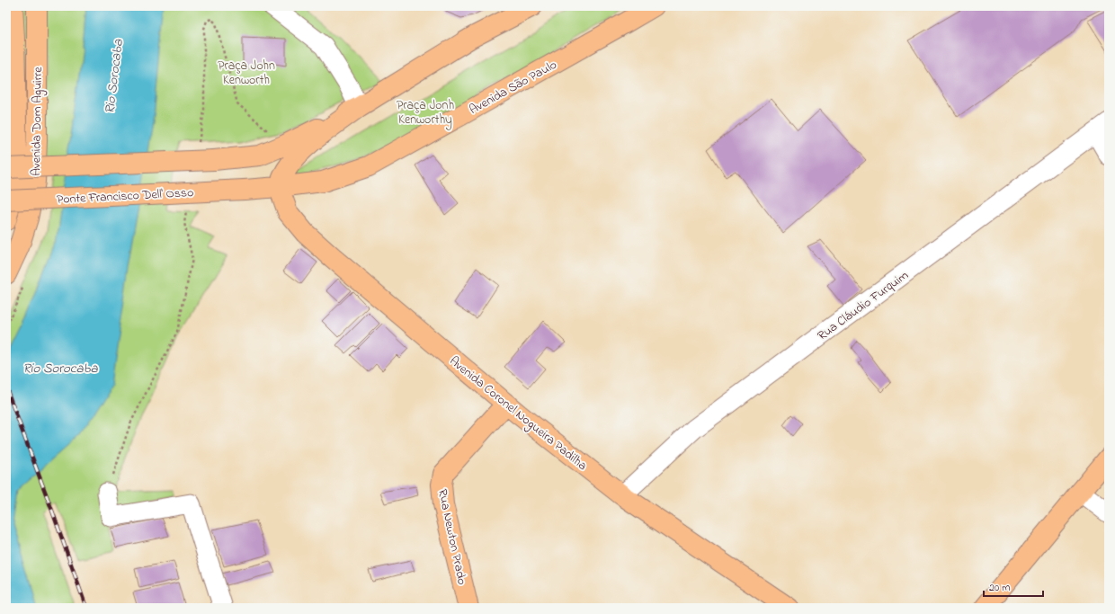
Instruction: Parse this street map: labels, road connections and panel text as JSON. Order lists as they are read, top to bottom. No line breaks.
{"streets":{"main road":["Avenida São Paulo","Avenida Dom Aguirre","Ponte Francisco Dell' Osso","Avenida Coronel Nogueira Padilha","Rua Newton Prado"],"street":["Rua Cláudio Furquim"]},"crossings":[["Avenida São Paulo","Ponte Francisco Dell' Osso"],["Avenida São Paulo","Avenida Coronel Nogueira Padilha"],["Rua Cláudio Furquim","Avenida Coronel Nogueira Padilha"],["Avenida Coronel Nogueira Padilha","Rua Newton Prado"]],"water":["Rio Sorocaba"],"parks":["Praça John Kenworth","Praça Jonh Kenworthy"],"scale_bar":"20 m"}
